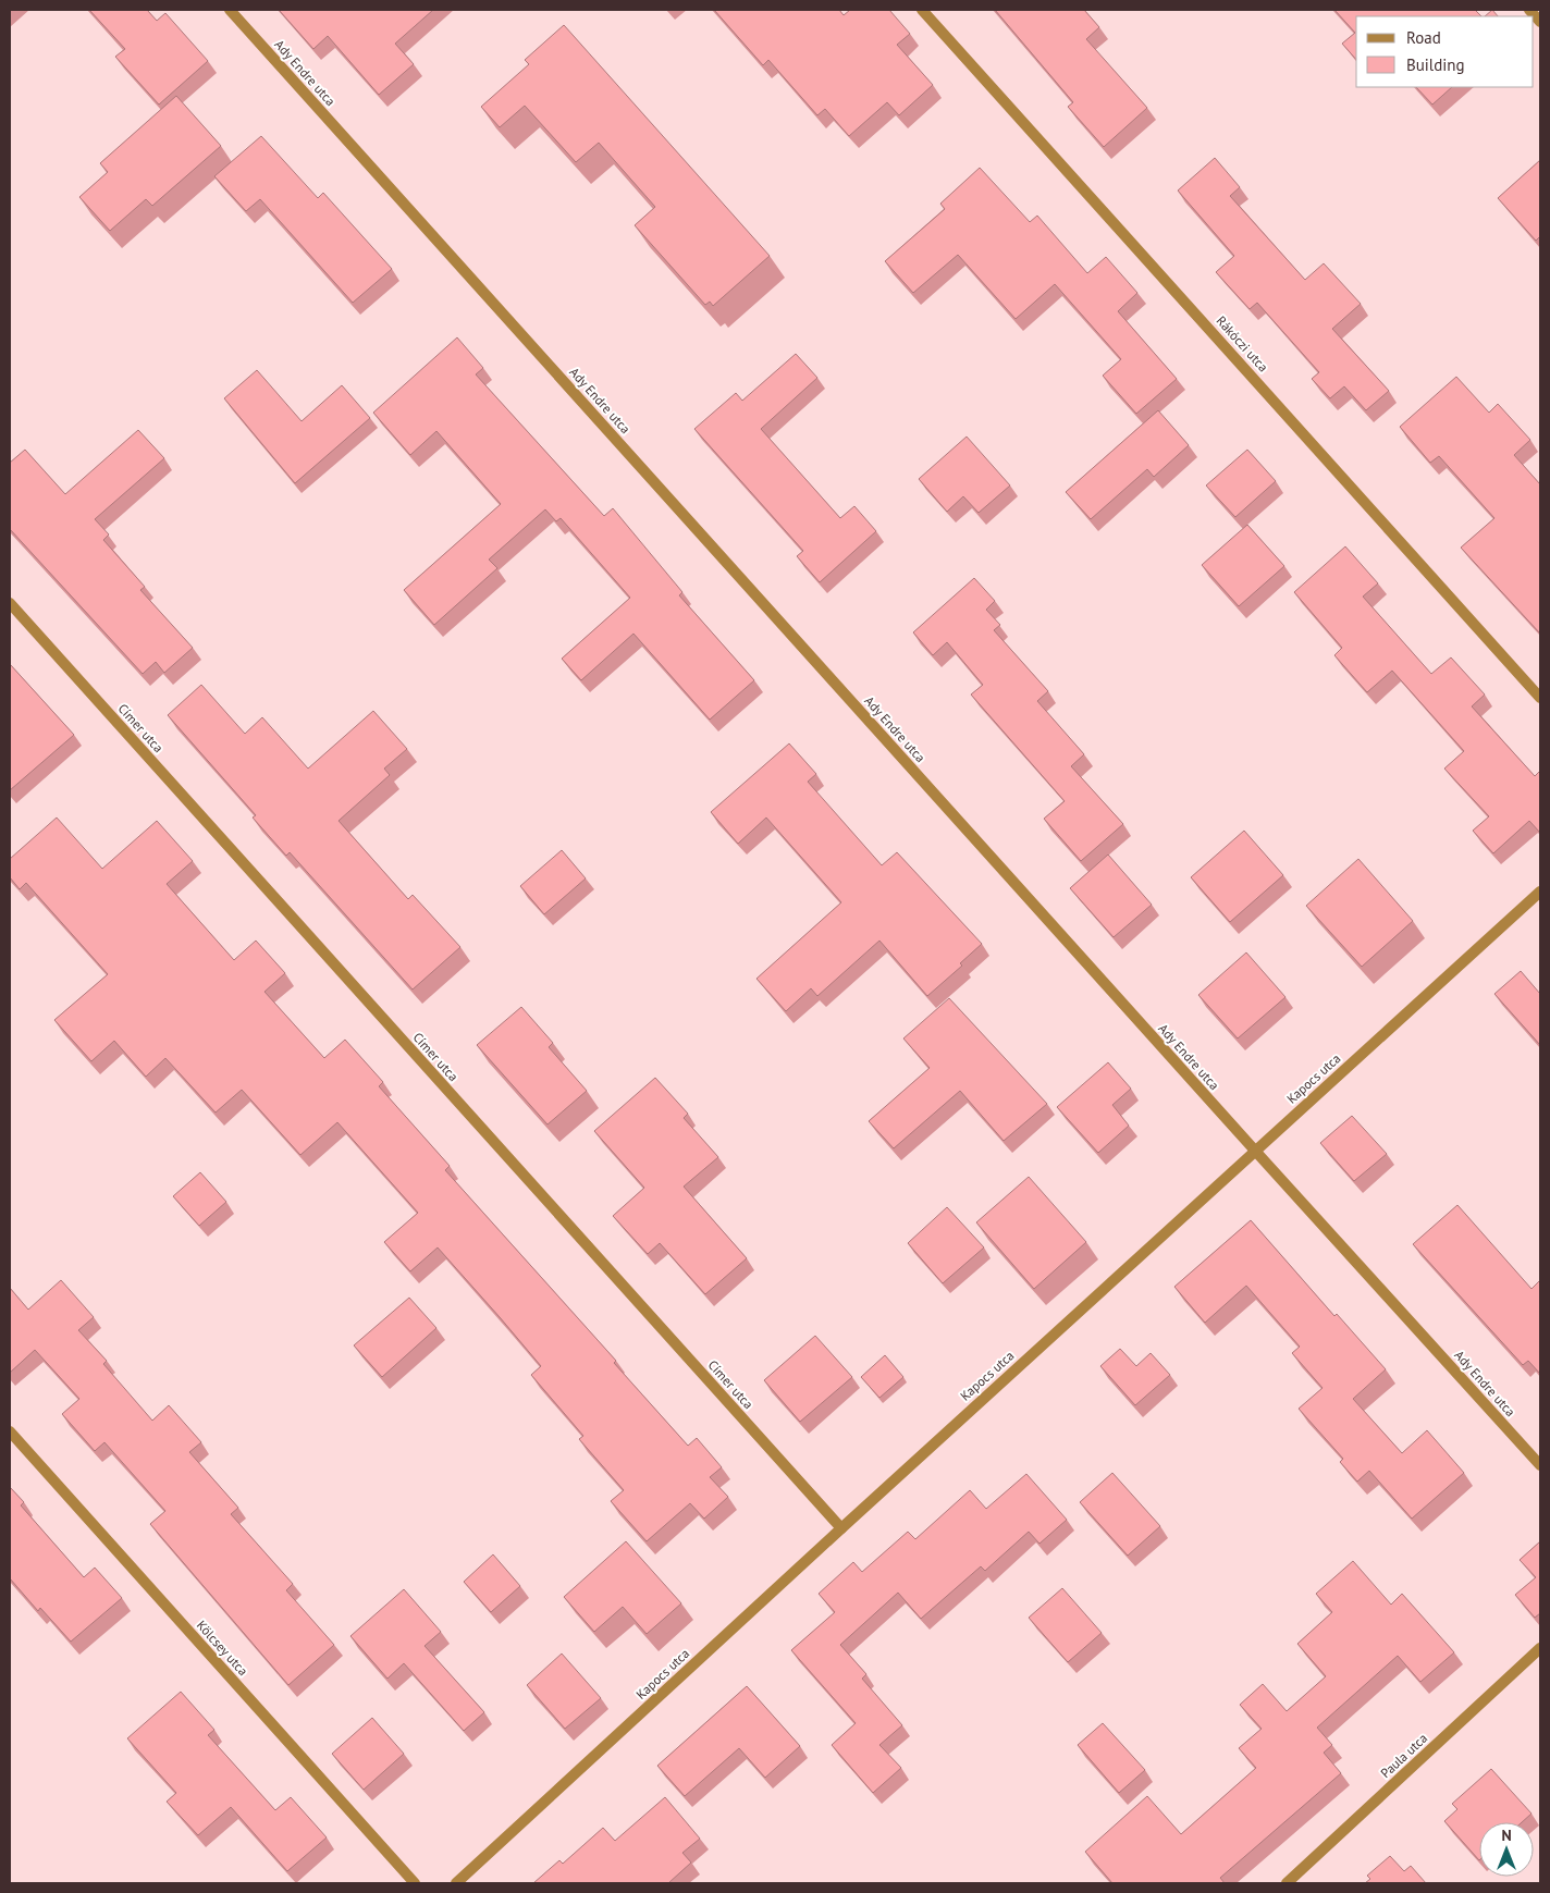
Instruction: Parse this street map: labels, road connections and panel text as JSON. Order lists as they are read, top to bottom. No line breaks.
{"streets":{"street":["Ady Endre utca","Rákóczi utca","Címer utca","Kapocs utca","Kölcsey utca","Paula utca"]},"crossings":[["Ady Endre utca","Kapocs utca"],["Címer utca","Kapocs utca"]],"legend":["Road","Building"],"north":"top"}
